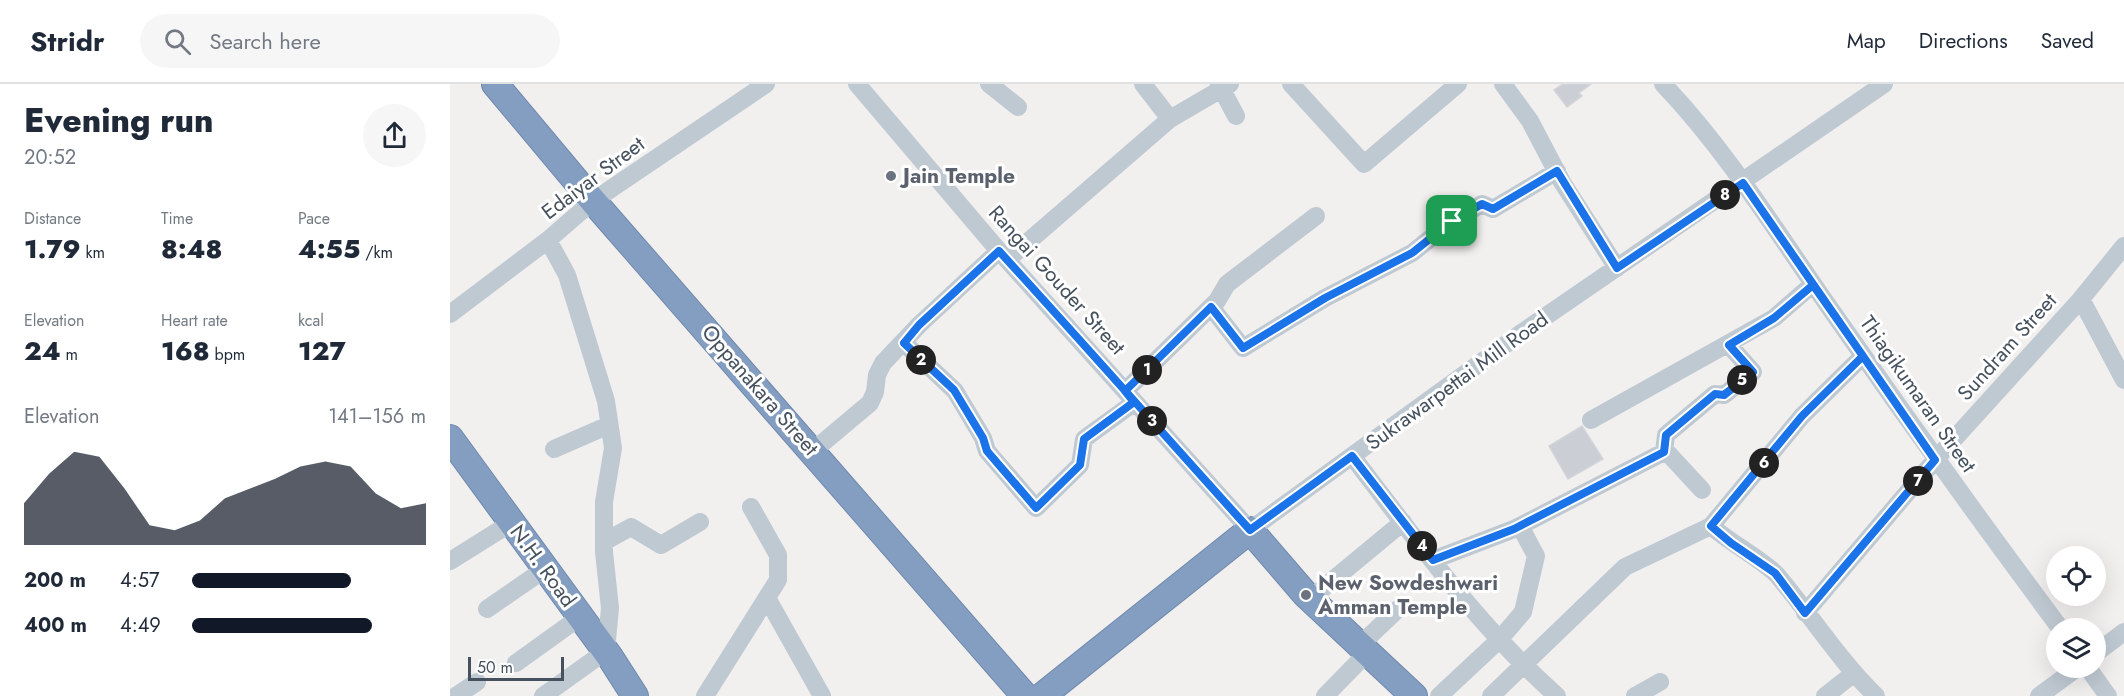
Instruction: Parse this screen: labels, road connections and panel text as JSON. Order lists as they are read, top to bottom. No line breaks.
{"streets":{"highway":["Sukrawarpettai Mill Road","Oppanakara Street","N.H. Road"],"street":["Edaiyar Street","Rangai Gouder Street","Sundram Street","Thiagikumaran Street"]},"crossings":[["Edaiyar Street","Oppanakara Street"],["Rangai Gouder Street","Sukrawarpettai Mill Road"],["Sundram Street","Thiagikumaran Street"],["Sukrawarpettai Mill Road","Thiagikumaran Street"]],"places":["Jain Temple","New Sowdeshwari Amman Temple"],"scale_bar":"50 m","page":{"header":"Stridr","search":"Search here","nav":["Map","Directions","Saved"],"heading":["Evening run","20:52"],"pins":["8","2","1","5","3","6","7","4"],"stats":[["Distance","1.79 km"],["Time","8:48"],["Pace","4:55 /km"],["Elevation","24 m"],["Heart rate","168 bpm"],["kcal","127"]],"chart":["Elevation","141–156 m"],"list":[{"name":"200 m","note":"4:57"},{"name":"400 m","note":"4:49"}],"scale":"50 m"}}
